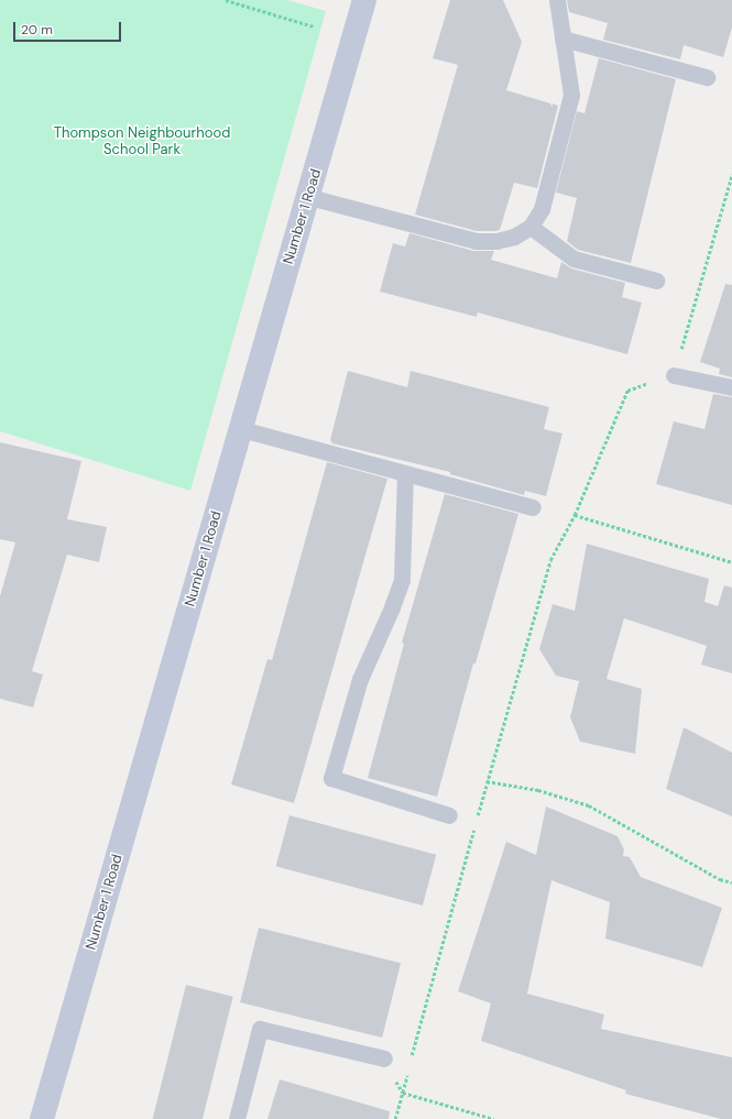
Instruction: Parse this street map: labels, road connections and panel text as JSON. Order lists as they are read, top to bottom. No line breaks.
{"streets":{"main road":["Number 1 Road"]},"parks":["Thompson Neighbourhood School Park"],"scale_bar":"20 m"}
